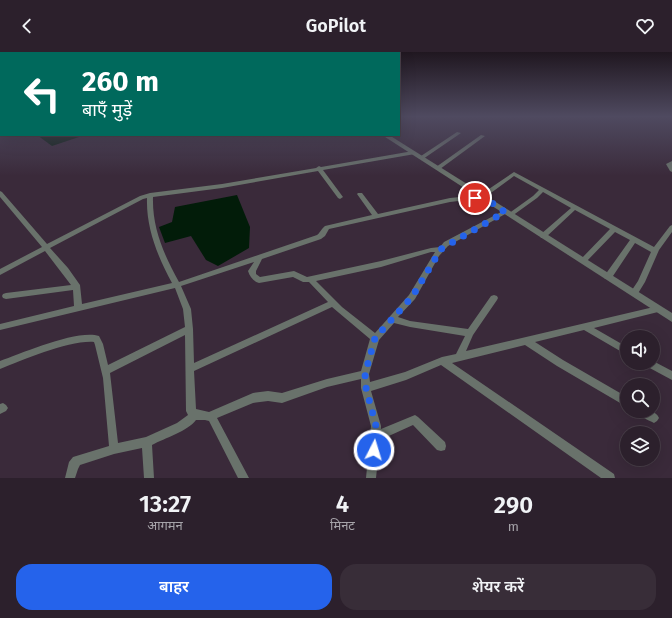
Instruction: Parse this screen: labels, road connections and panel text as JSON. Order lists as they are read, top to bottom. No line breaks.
{"page":{"header":"GoPilot","turn":["260 m","बाएँ मुड़ें"],"eta":["13:27","आगमन","4","मिनट","290","m"],"buttons":["बाहर","शेयर करें"]}}
